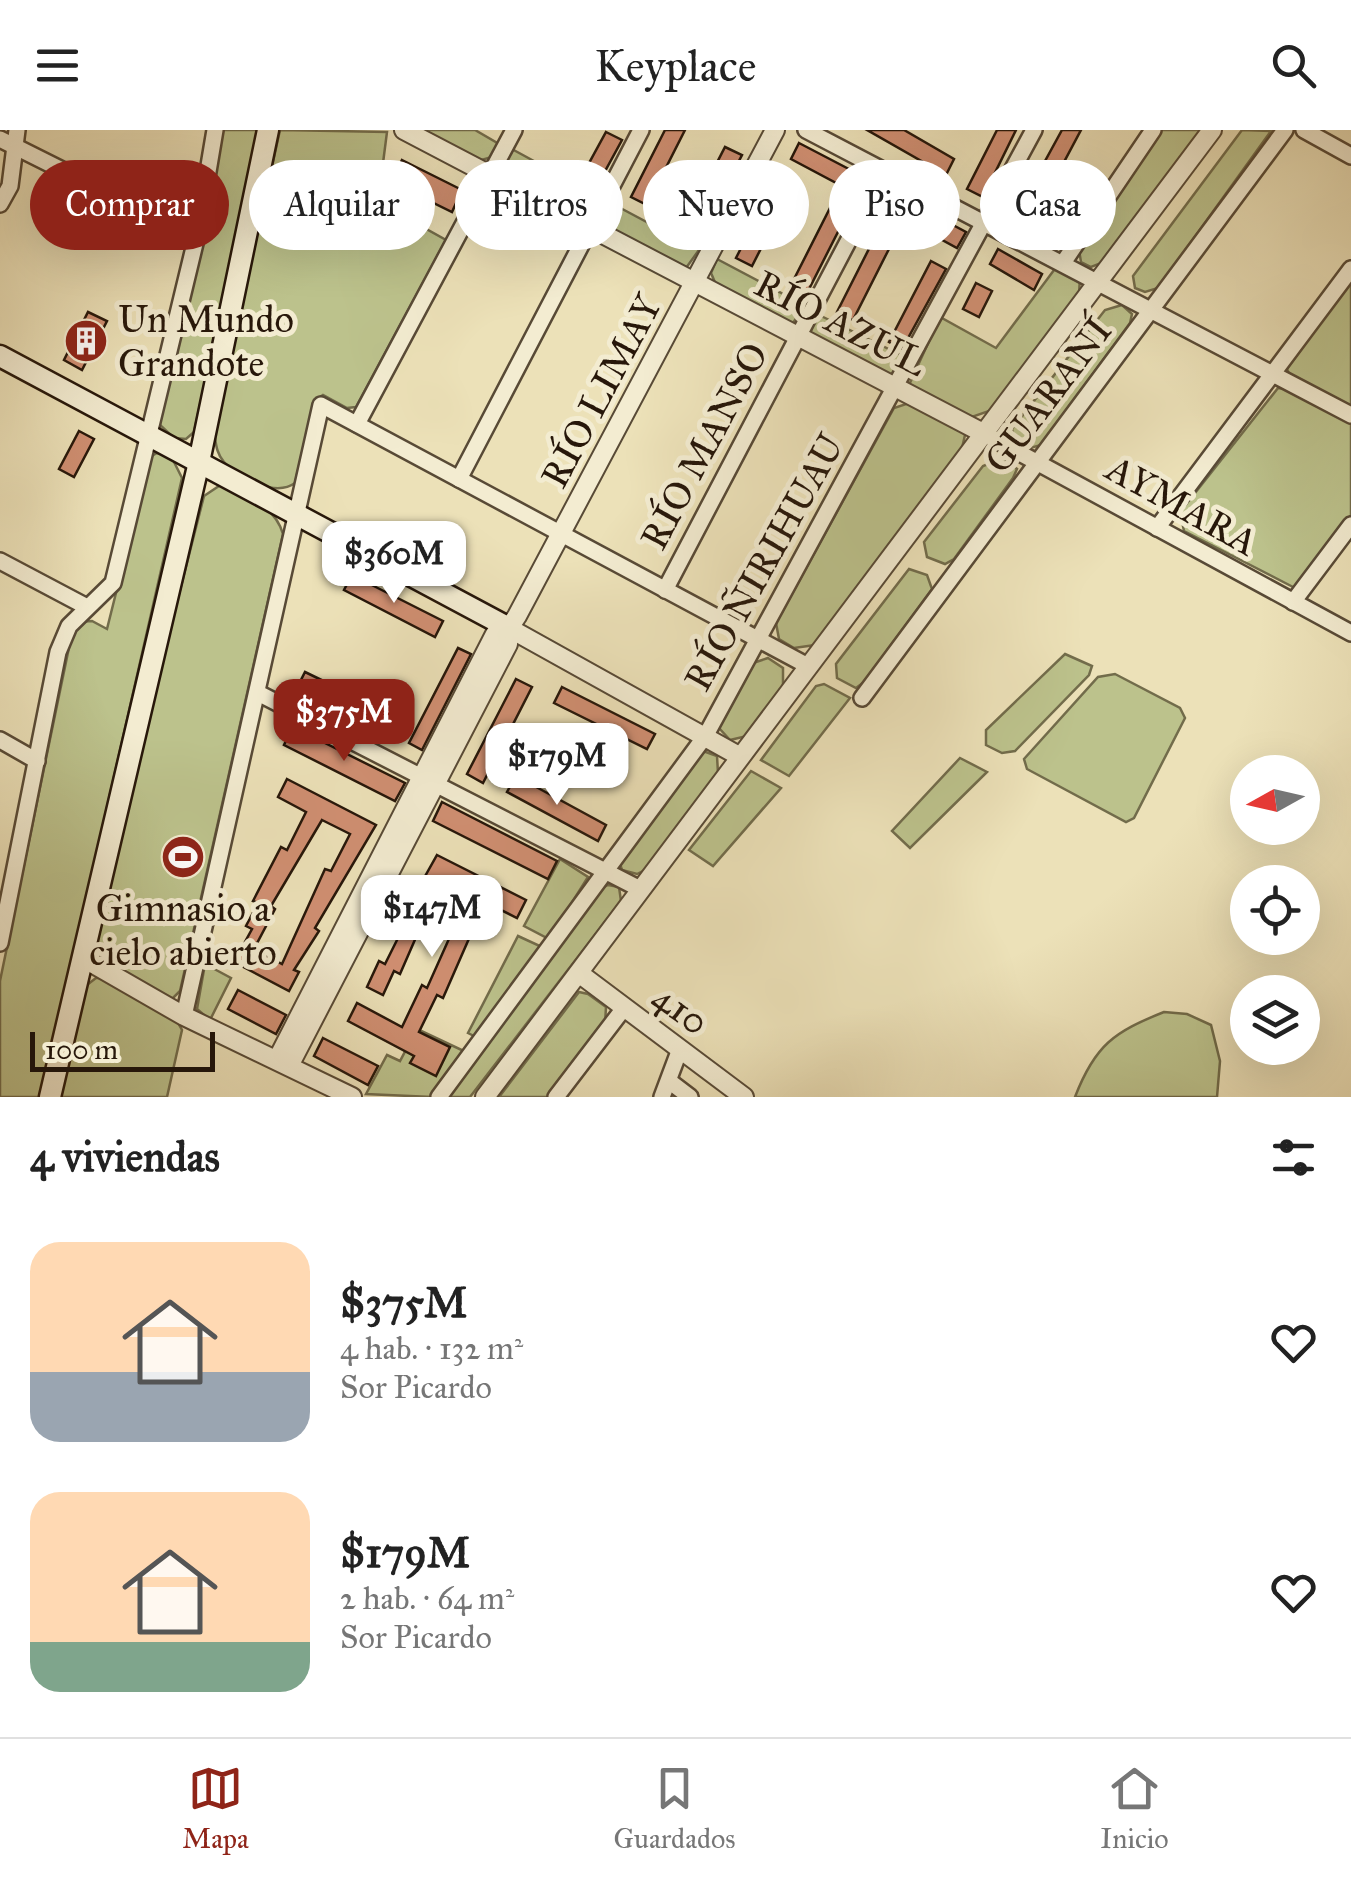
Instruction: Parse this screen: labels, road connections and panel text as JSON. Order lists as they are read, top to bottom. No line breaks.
{"streets":{"street":["RÍO AZUL","RÍO LIMAY","GUARANÍ","RÍO MANSO","AYMARA","RÍO ÑIRIHUAU","410"]},"crossings":[["RÍO AZUL","RÍO LIMAY"],["RÍO AZUL","RÍO MANSO"],["RÍO AZUL","AYMARA"],["RÍO AZUL","RÍO ÑIRIHUAU"],["GUARANÍ","AYMARA"]],"places":{"building":["Un Mundo Grandote"],"sports":["Gimnasio a cielo abierto"]},"scale_bar":"100 m","north":"left","page":{"header":"Keyplace","chip":["Comprar","Alquilar","Filtros","Nuevo","Piso","Casa"],"price":["$360M","$375M","$179M","$147M"],"scale":"100 m","heading":"4 viviendas","list":[{"name":"$375M","note":"4 hab. · 132 m² · Sor Picardo"},{"name":"$179M","note":"2 hab. · 64 m² · Sor Picardo"}],"tabs":["Mapa","Guardados","Inicio"]}}
